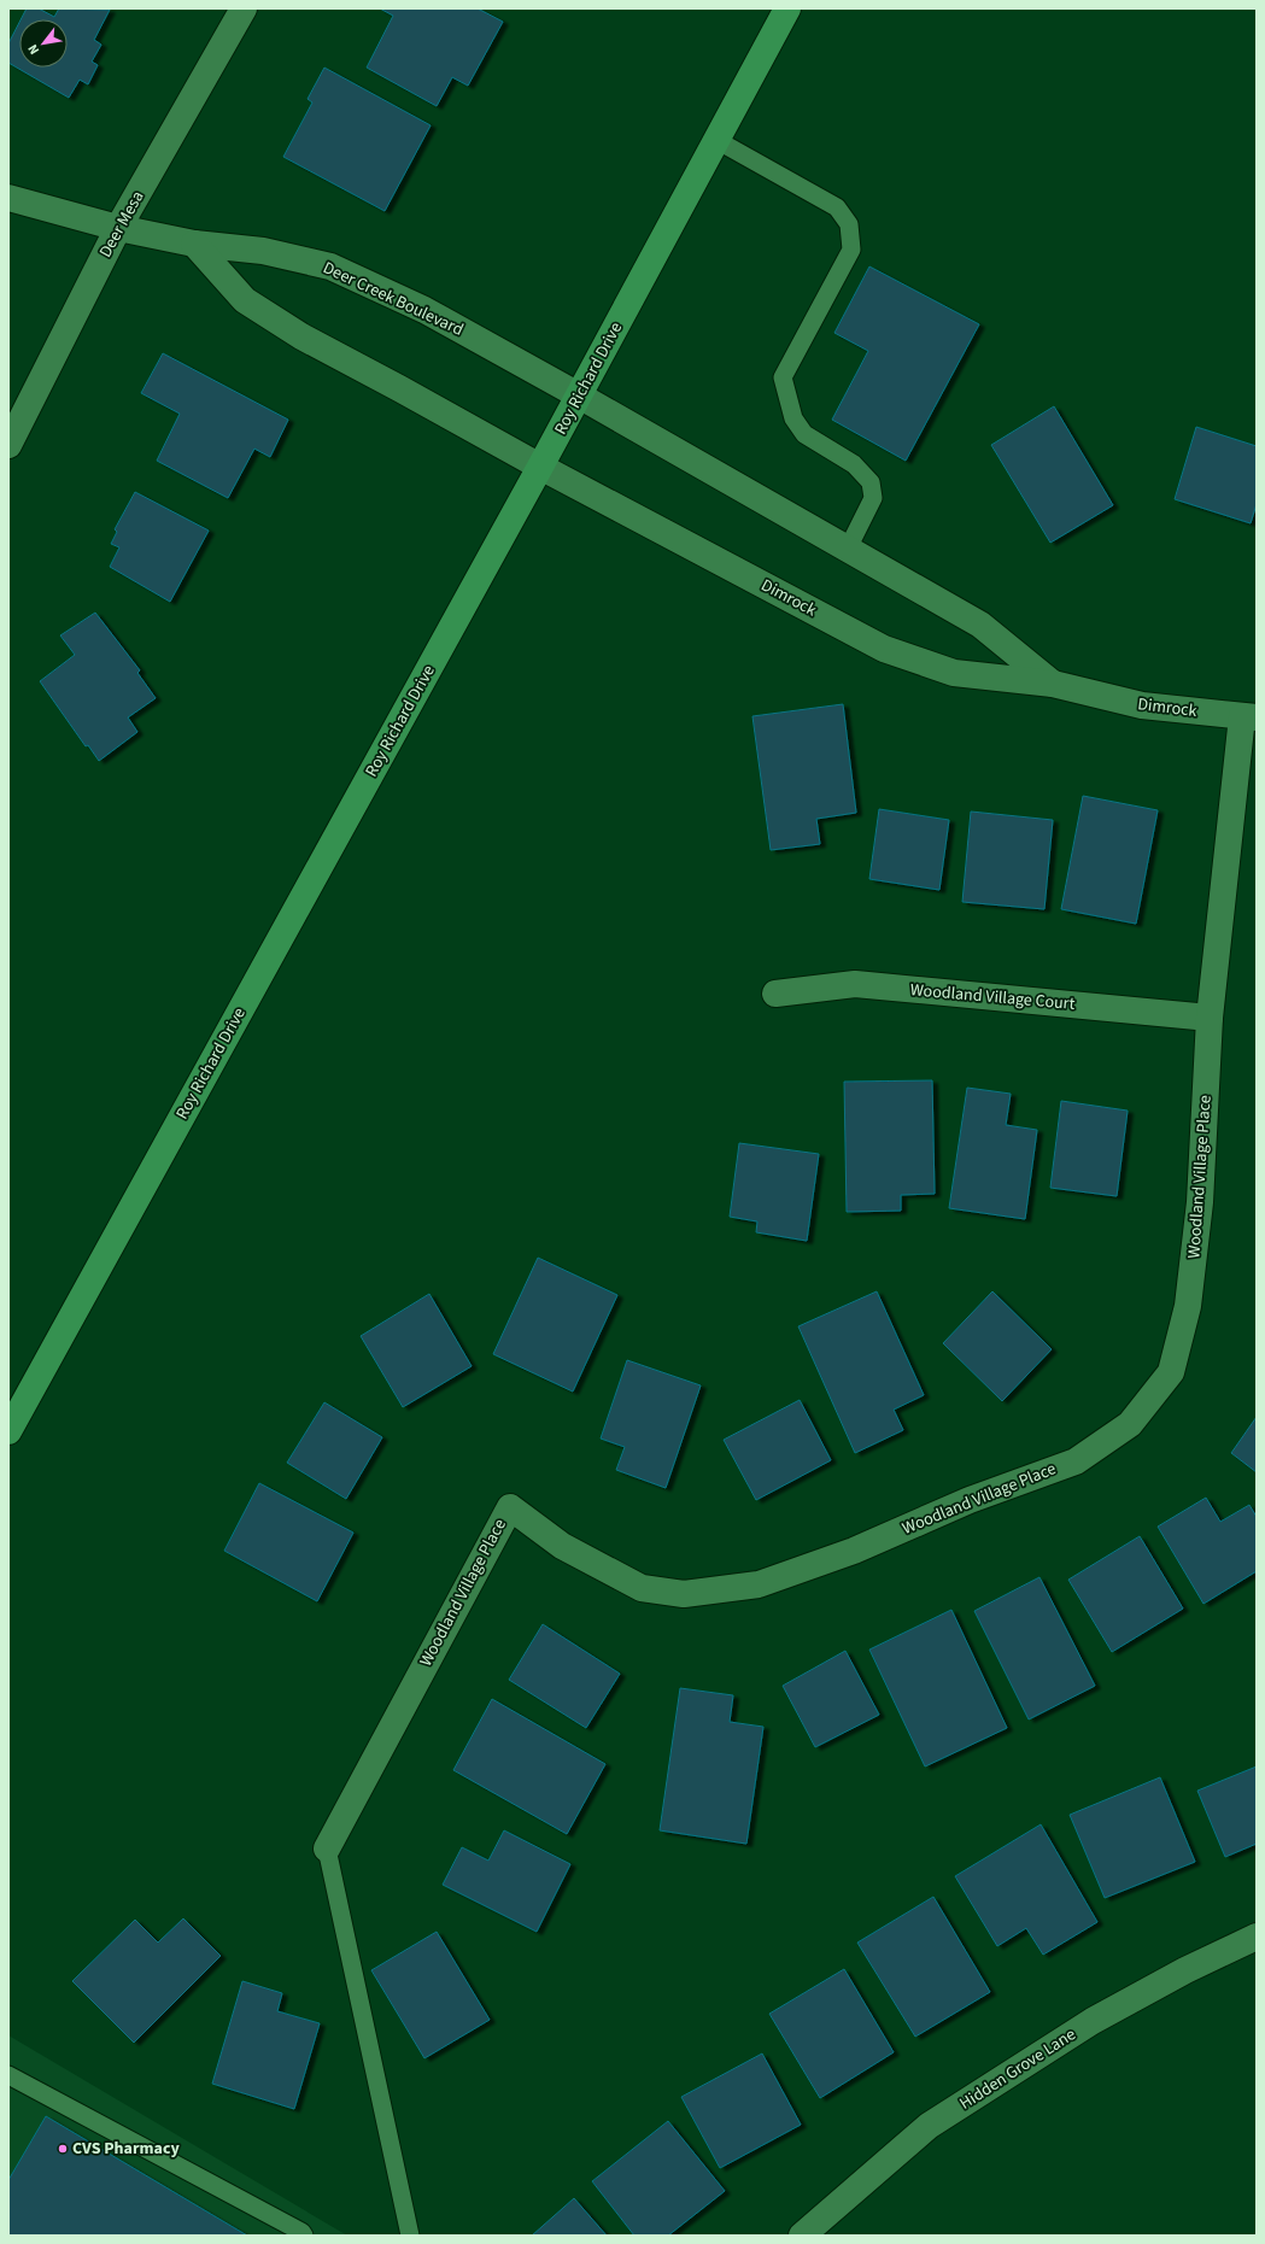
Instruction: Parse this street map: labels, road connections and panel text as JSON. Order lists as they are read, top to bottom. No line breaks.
{"streets":{"main road":["Roy Richard Drive"],"street":["Deer Mesa","Deer Creek Boulevard","Dimrock","Woodland Village Court","Woodland Village Place","Hidden Grove Lane"]},"crossings":[["Deer Mesa","Deer Creek Boulevard"],["Deer Creek Boulevard","Roy Richard Drive"],["Deer Creek Boulevard","Dimrock"],["Roy Richard Drive","Dimrock"],["Dimrock","Woodland Village Place"],["Woodland Village Court","Woodland Village Place"]],"places":["CVS Pharmacy"],"north":"bottom left"}
